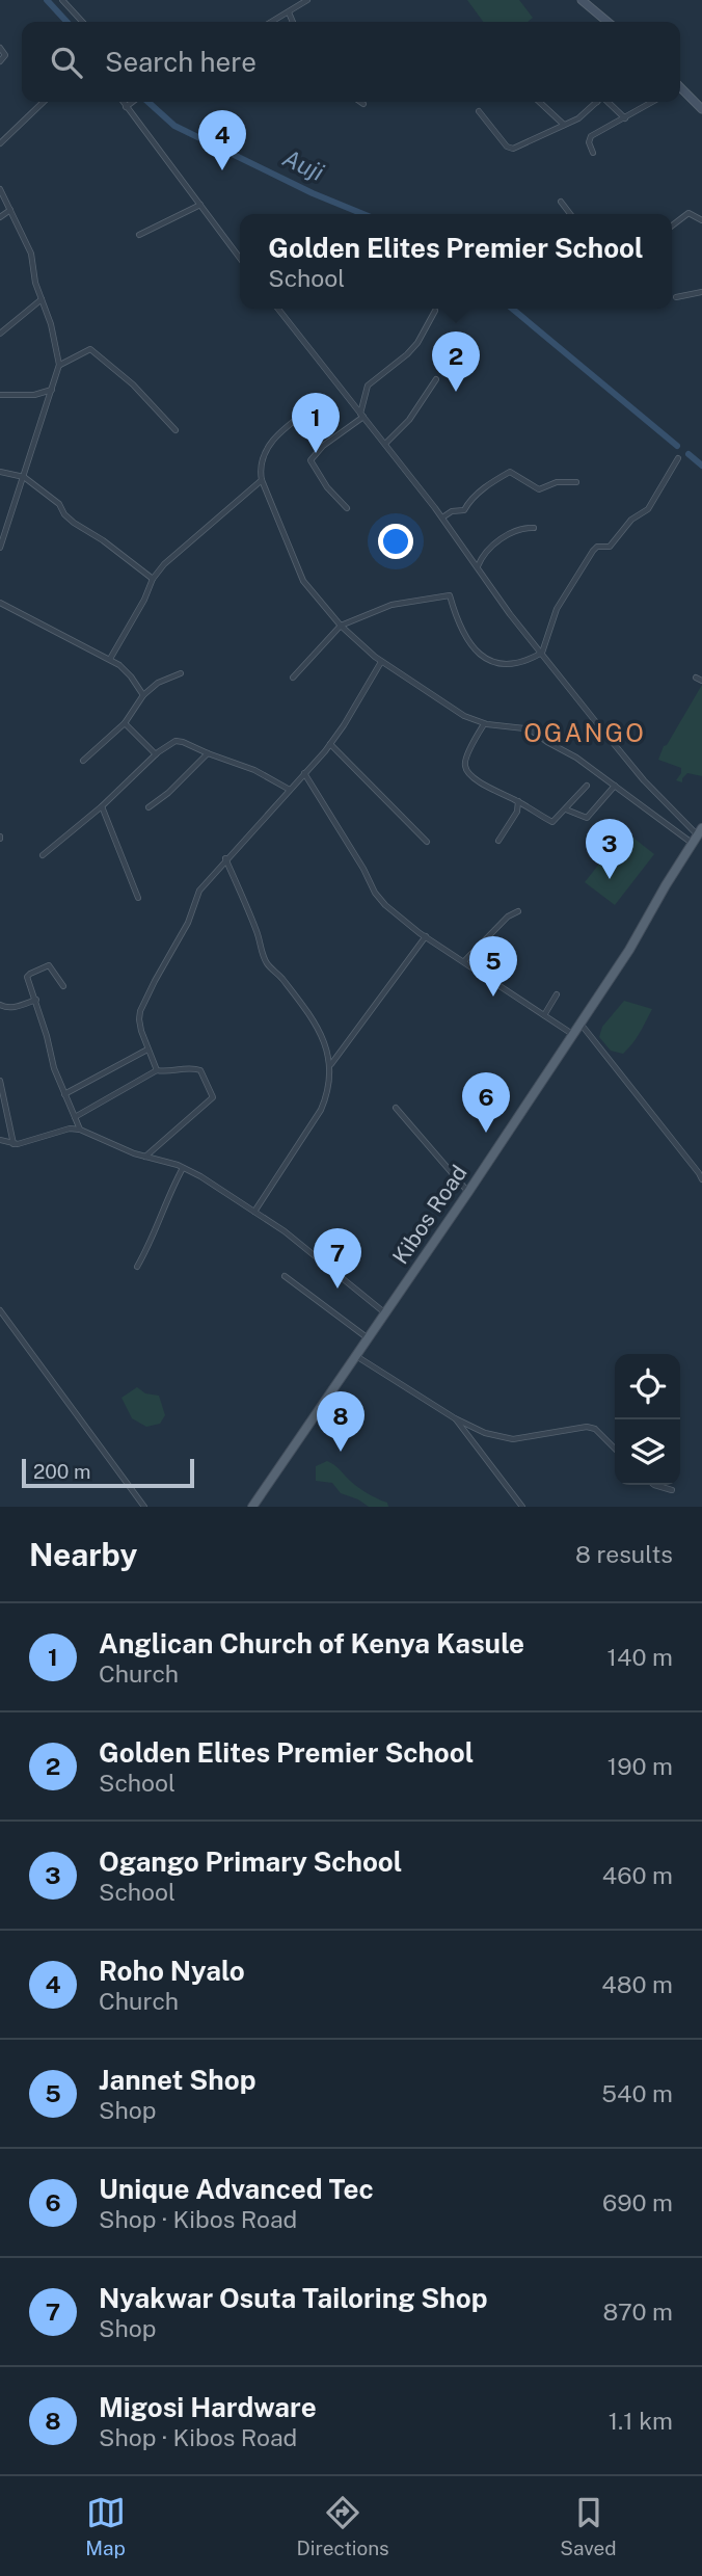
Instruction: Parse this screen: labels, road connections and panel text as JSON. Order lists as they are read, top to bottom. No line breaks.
{"streets":{"main road":["Kibos Road"]},"districts":["OGANGO"],"water":["Auji"],"scale_bar":"200 m","page":{"search":"Search here","pins":["4","2","1","3","5","6","7","8"],"popup":["Golden Elites Premier School","School"],"scale":"200 m","heading":["Nearby","8 results"],"list":[{"mark":"1","name":"Anglican Church of Kenya Kasule","note":"Church","value":"140 m"},{"mark":"2","name":"Golden Elites Premier School","note":"School","value":"190 m"},{"mark":"3","name":"Ogango Primary School","note":"School","value":"460 m"},{"mark":"4","name":"Roho Nyalo","note":"Church","value":"480 m"},{"mark":"5","name":"Jannet Shop","note":"Shop","value":"540 m"},{"mark":"6","name":"Unique Advanced Tec","note":"Shop · Kibos Road","value":"690 m"},{"mark":"7","name":"Nyakwar Osuta Tailoring Shop","note":"Shop","value":"870 m"},{"mark":"8","name":"Migosi Hardware","note":"Shop · Kibos Road","value":"1.1 km"}],"nav":["Map","Directions","Saved"]}}
